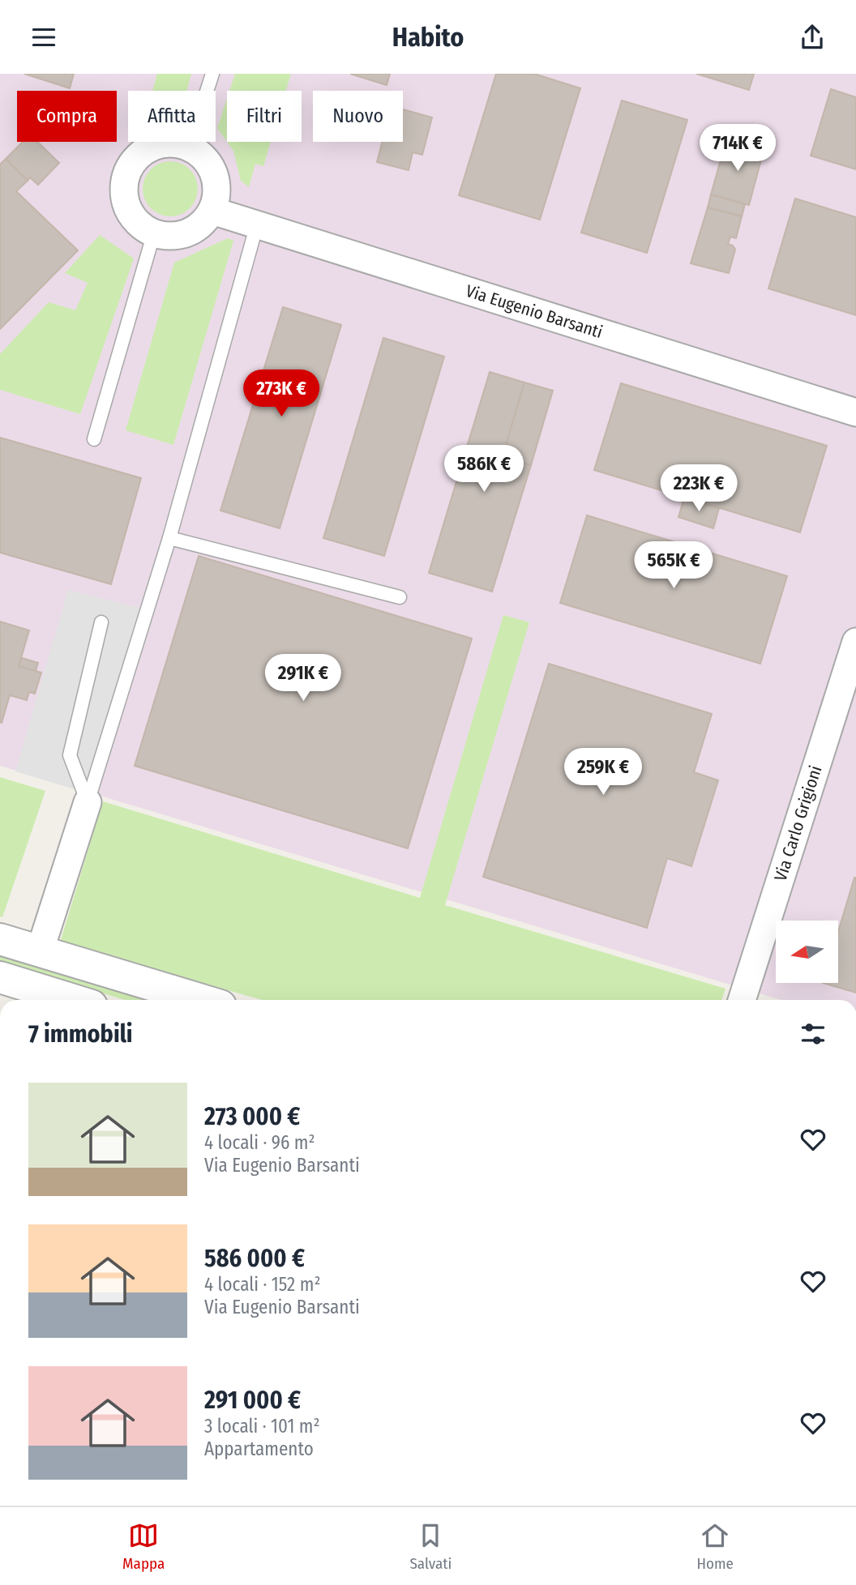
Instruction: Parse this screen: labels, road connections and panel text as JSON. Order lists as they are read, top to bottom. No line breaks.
{"streets":{"street":["Via Eugenio Barsanti","Via Carlo Grigioni"]},"north":"left","page":{"header":"Habito","chip":["Compra","Affitta","Filtri","Nuovo"],"price":["714K €","273K €","586K €","223K €","565K €","291K €","259K €"],"heading":"7 immobili","list":[{"name":"273 000 €","note":"4 locali · 96 m² · Via Eugenio Barsanti"},{"name":"586 000 €","note":"4 locali · 152 m² · Via Eugenio Barsanti"},{"name":"291 000 €","note":"3 locali · 101 m² · Appartamento"}],"tabs":["Mappa","Salvati","Home"]}}
